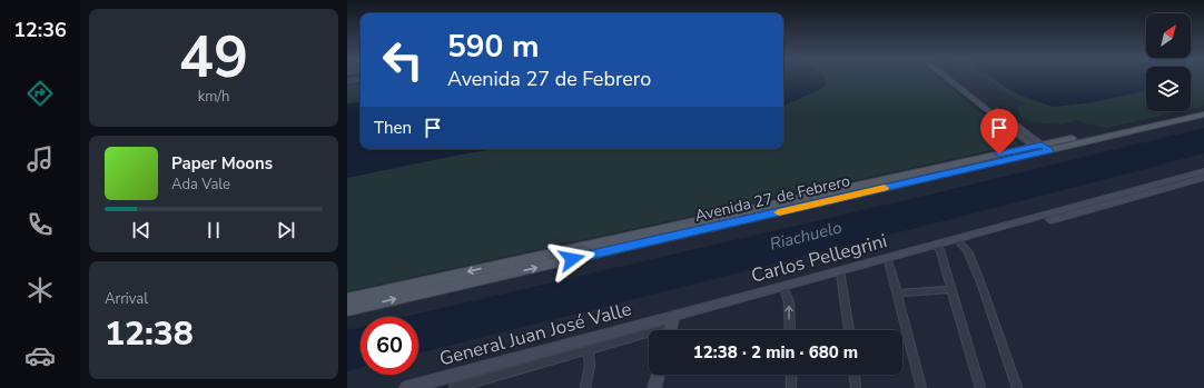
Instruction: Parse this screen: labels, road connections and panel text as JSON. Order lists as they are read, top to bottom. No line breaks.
{"streets":{"main road":["Avenida 27 de Febrero","Carlos Pellegrini","General Juan José Valle"]},"crossings":[["Carlos Pellegrini","General Juan José Valle"]],"water":["Riachuelo"],"north":"top right","page":{"tabs":"12:36","tile":[["49","km/h"],["Arrival","12:38"]],"turn":["590 m","Avenida 27 de Febrero"],"then":"Then","song":["Paper Moons","Ada Vale"],"limit":"60","trip":"12:38 · 2 min · 680 m"}}
